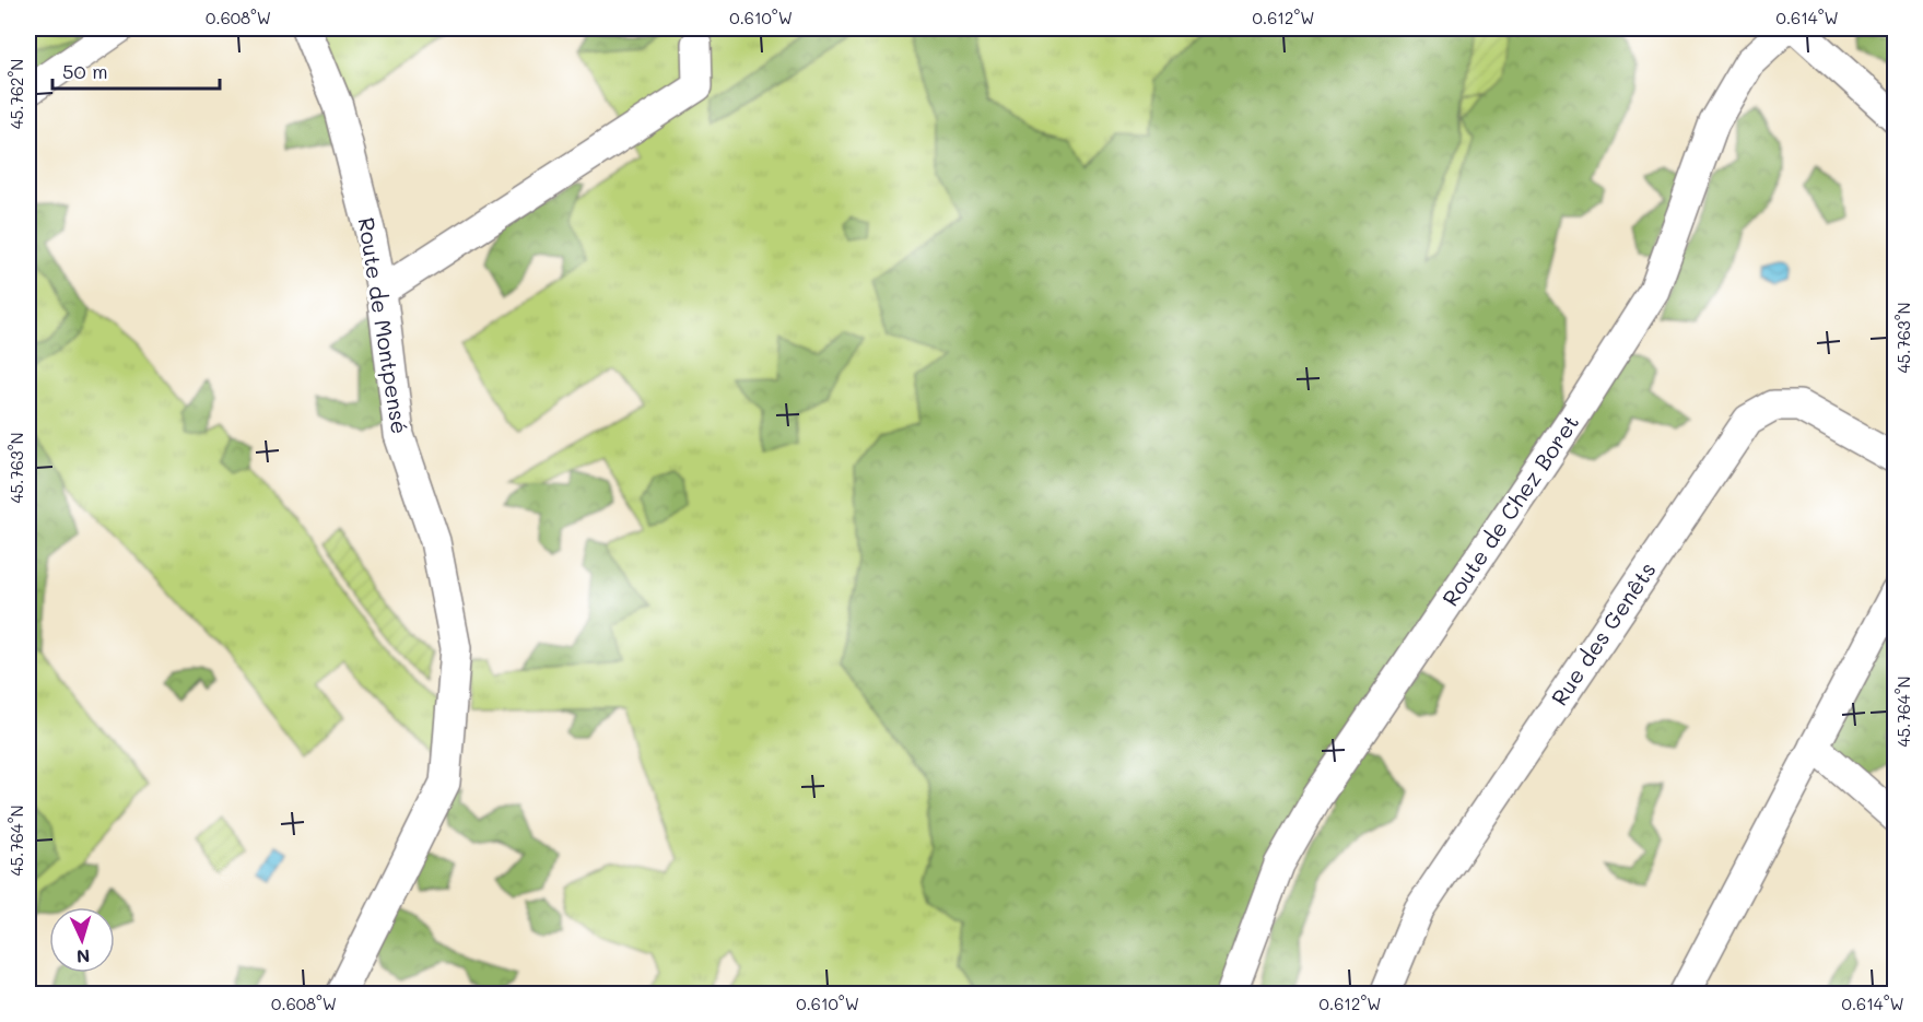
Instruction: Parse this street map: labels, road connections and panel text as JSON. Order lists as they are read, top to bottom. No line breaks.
{"streets":{"street":["Route de Montpensé","Route de Chez Boret","Rue des Genêts"]},"scale_bar":"50 m","north":"bottom","coordinates":["0.608°W","0.610°W","0.612°W","0.614°W","45.762°N","45.763°N","45.764°N"]}
